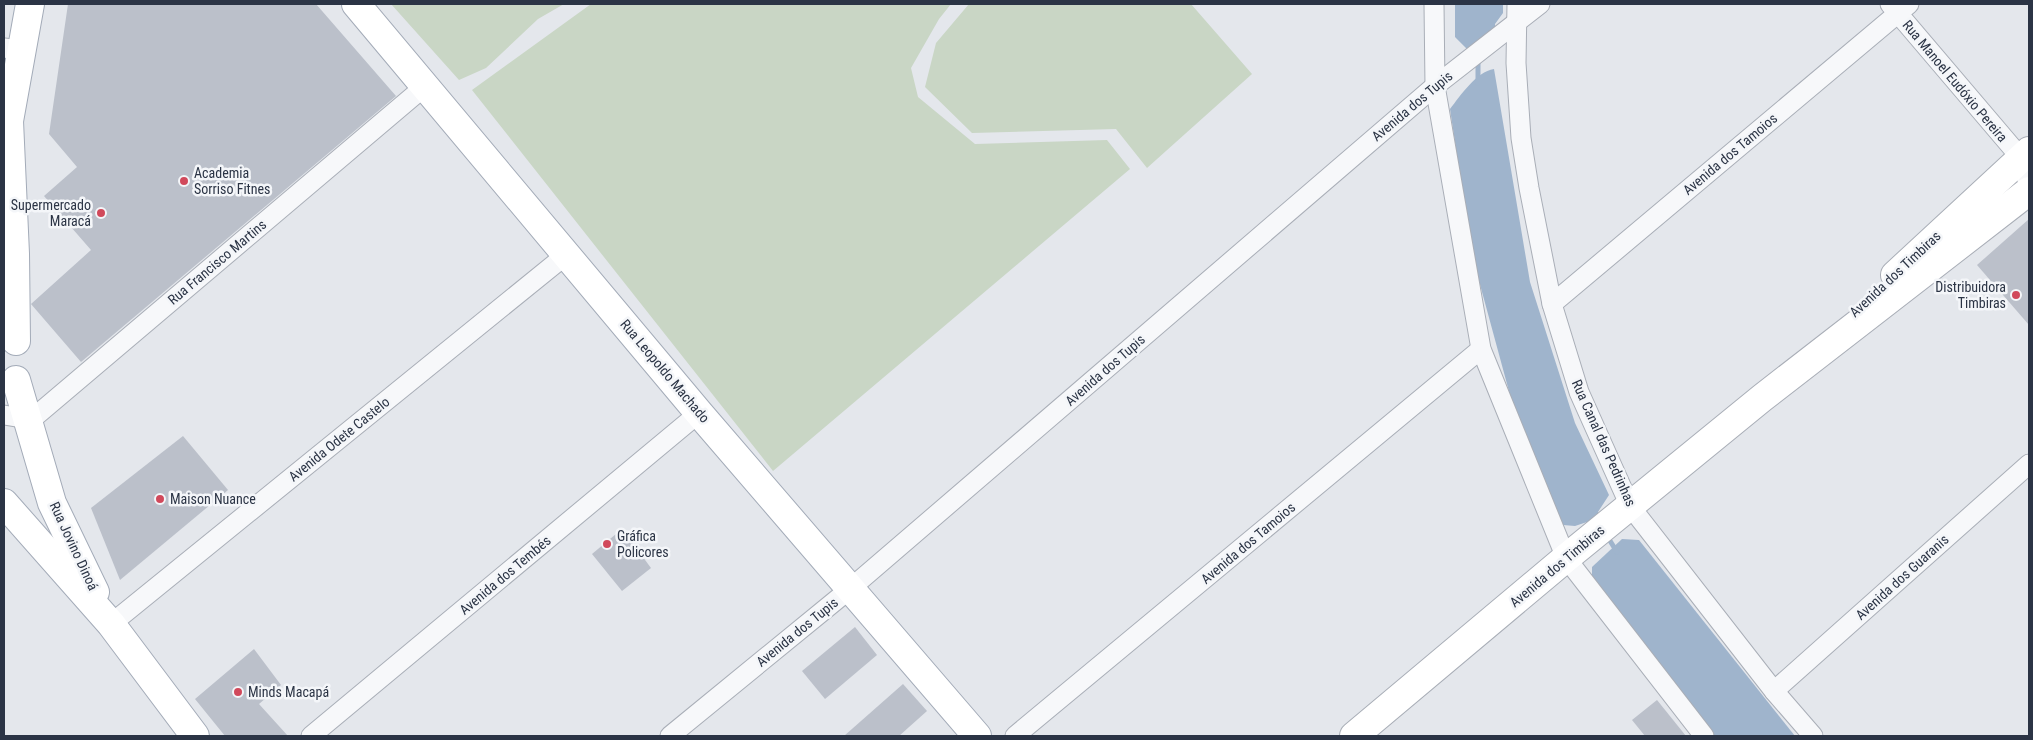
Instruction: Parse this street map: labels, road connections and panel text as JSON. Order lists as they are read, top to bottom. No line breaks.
{"streets":{"main road":["Avenida dos Timbiras","Rua Leopoldo Machado","Rua Jovino Dinoá"],"street":["Rua Manoel Eudóxio Pereira","Avenida dos Tupis","Avenida dos Tamoios","Rua Francisco Martins","Avenida Odete Castelo","Rua Canal das Pedrinhas","Avenida dos Tembés","Avenida dos Guaranis"]},"crossings":[["Rua Manoel Eudóxio Pereira","Avenida dos Tamoios"],["Rua Manoel Eudóxio Pereira","Avenida dos Timbiras"],["Avenida dos Tupis","Rua Leopoldo Machado"],["Avenida dos Tupis","Rua Canal das Pedrinhas"],["Avenida dos Tamoios","Rua Canal das Pedrinhas"],["Rua Francisco Martins","Rua Leopoldo Machado"],["Rua Francisco Martins","Rua Jovino Dinoá"],["Avenida dos Timbiras","Rua Canal das Pedrinhas"],["Rua Leopoldo Machado","Avenida Odete Castelo"],["Rua Leopoldo Machado","Avenida dos Tembés"],["Avenida Odete Castelo","Rua Jovino Dinoá"],["Rua Canal das Pedrinhas","Avenida dos Guaranis"]],"places":["Academia Sorriso Fitnes","Supermercado Maracá","Distribuidora Timbiras","Maison Nuance","Gráfica Policores","Minds Macapá"]}
